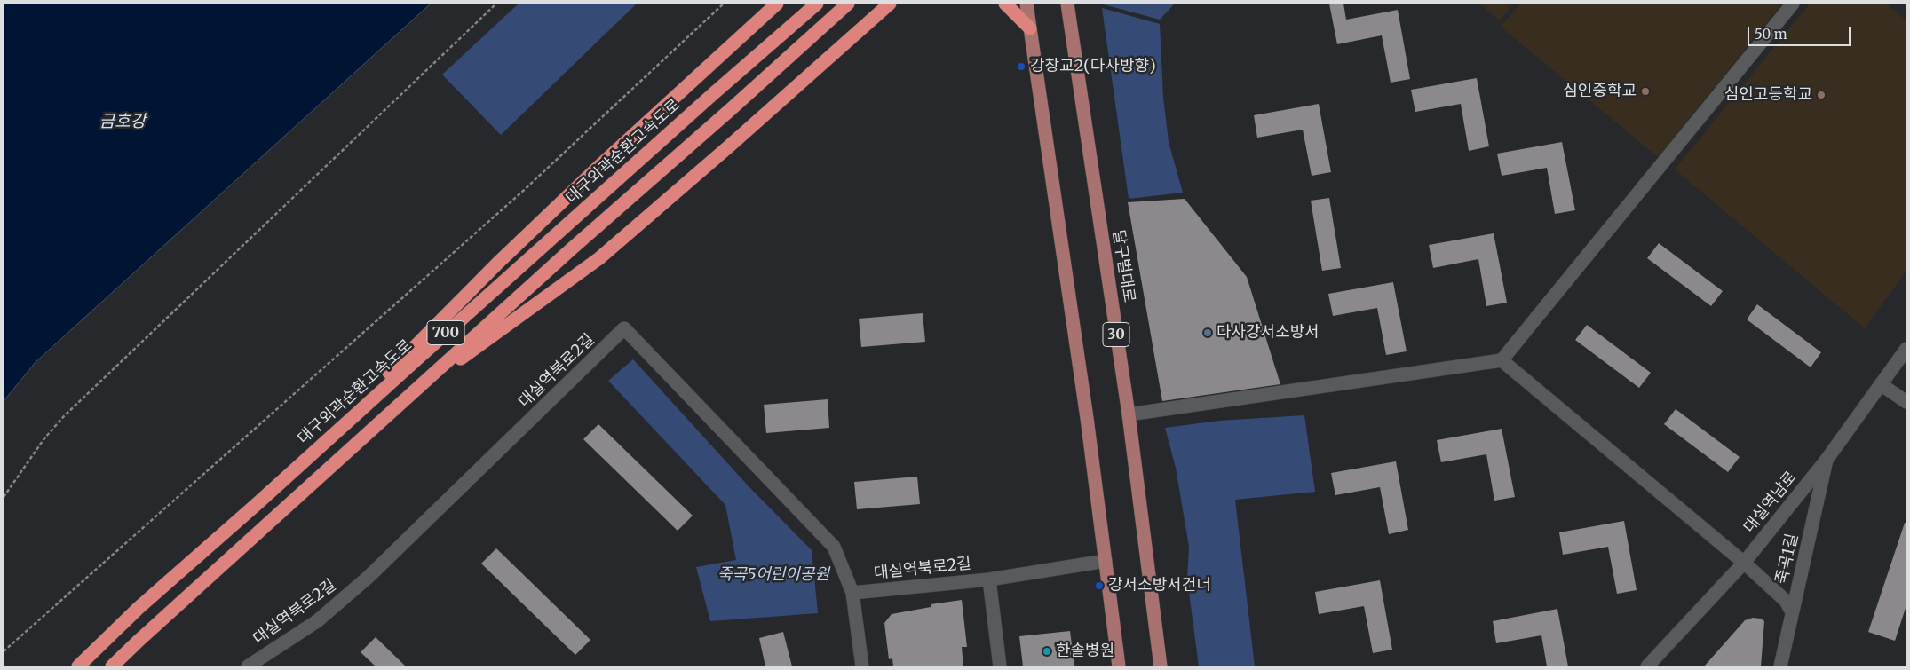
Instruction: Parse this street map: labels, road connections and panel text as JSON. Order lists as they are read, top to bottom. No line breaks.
{"streets":{"highway":["대구외곽순환고속도로","700"],"main road":["달구벌대로","30"],"street":["대실역북로2길","대실역남로","죽곡1길"]},"crossings":[["대실역남로","죽곡1길"]],"water":["금호강"],"parks":["죽곡5어린이공원"],"places":["강창교2(다사방향)","심인중학교","심인고등학교","다사강서소방서","강서소방서건너","한솔병원"],"scale_bar":"50 m"}
